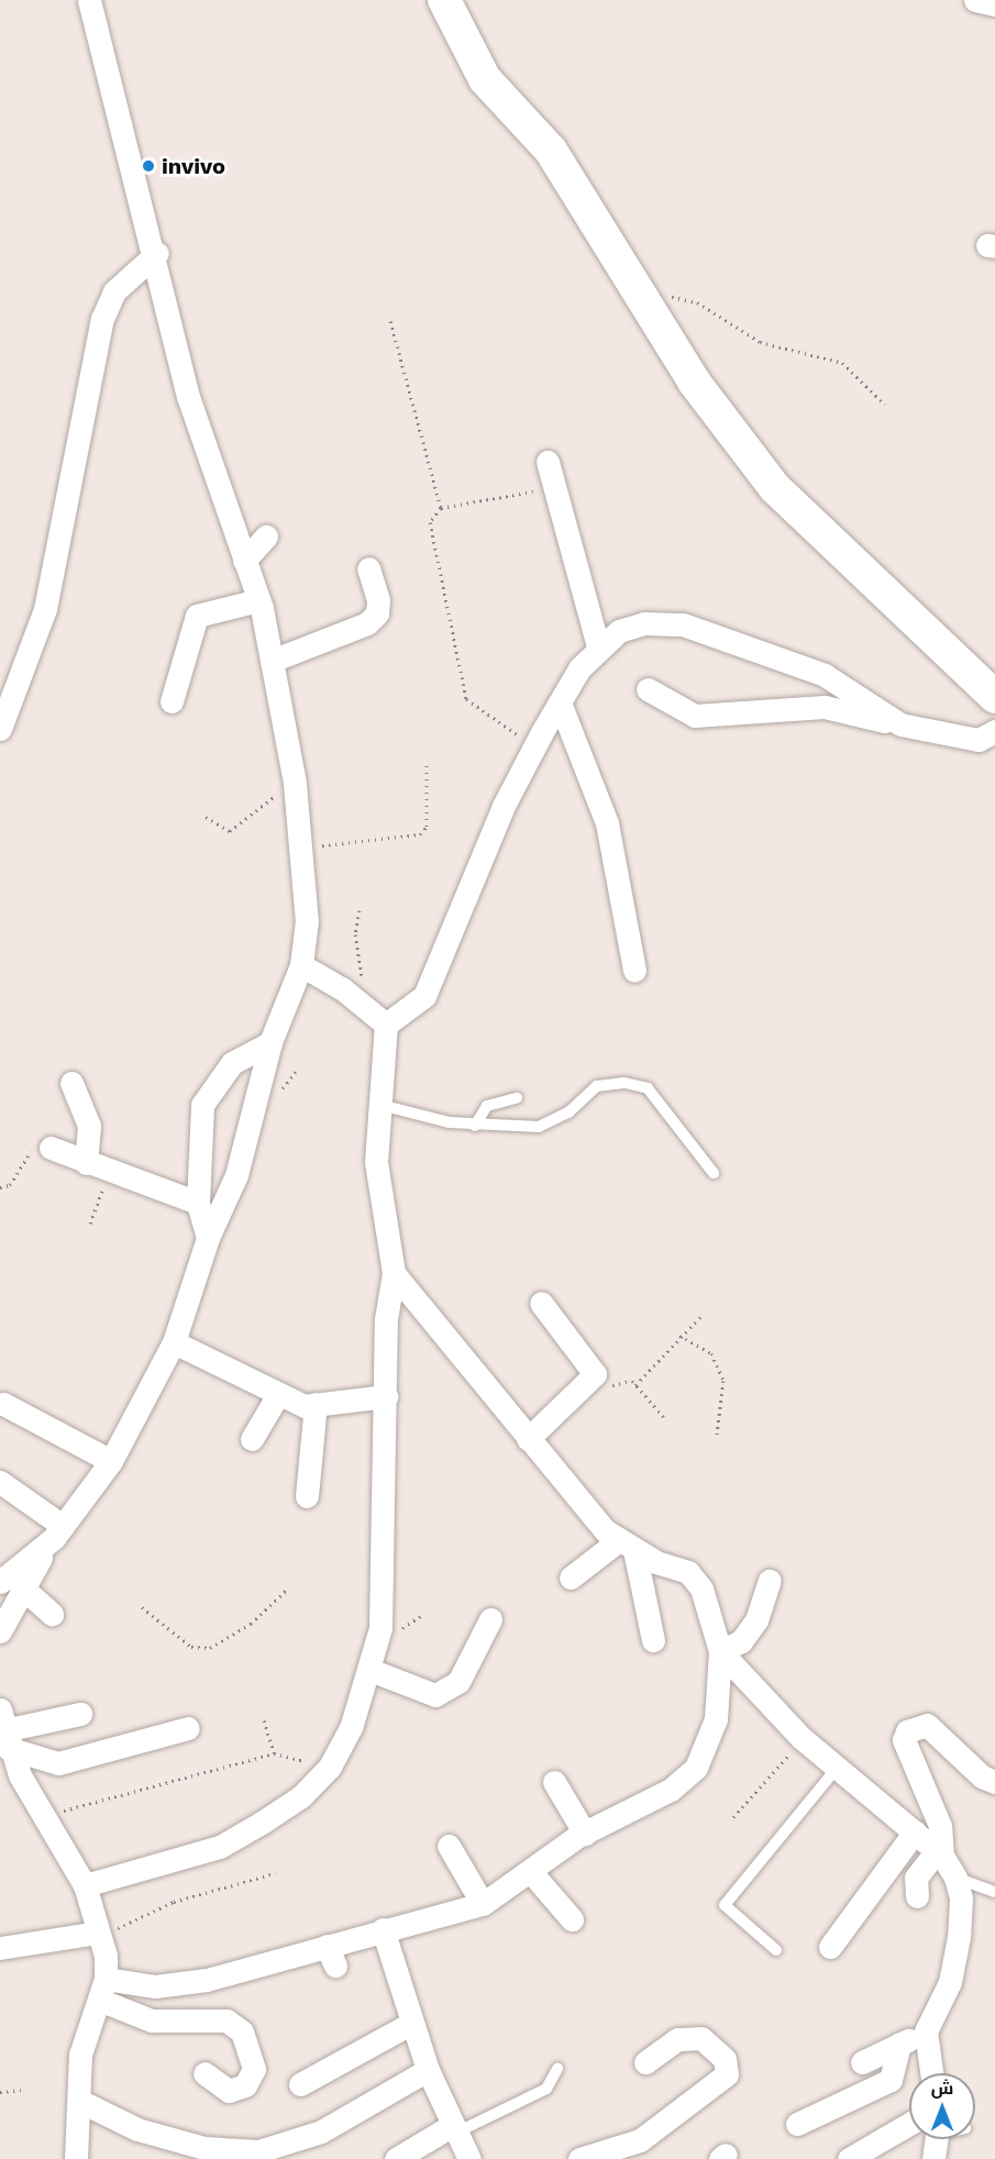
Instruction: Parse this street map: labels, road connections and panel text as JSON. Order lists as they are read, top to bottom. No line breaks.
{"places":["invivo"],"north":"top"}
